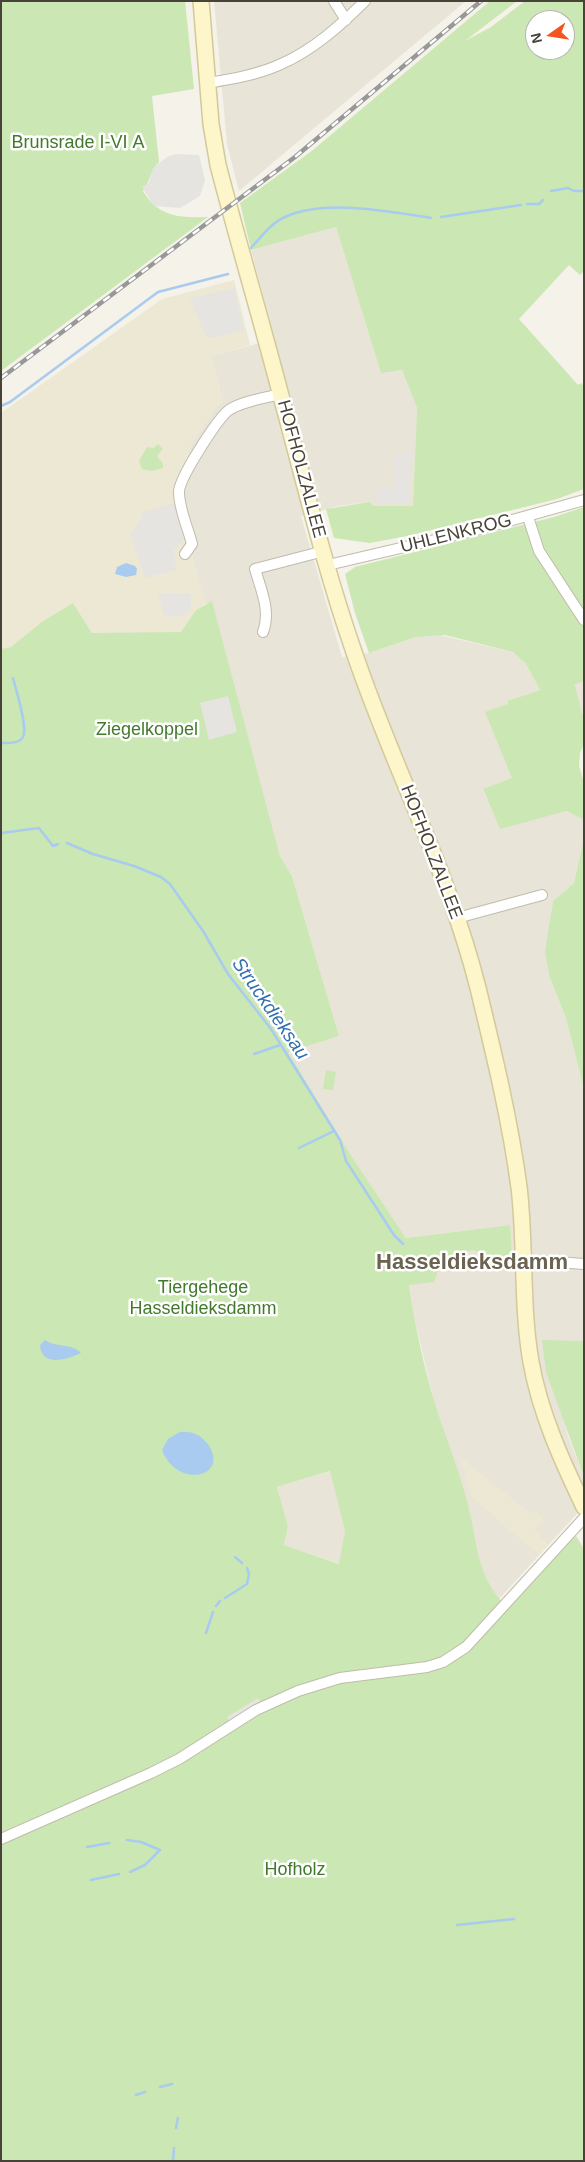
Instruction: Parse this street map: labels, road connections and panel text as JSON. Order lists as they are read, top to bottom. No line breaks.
{"streets":{"street":["HOFHOLZALLEE","UHLENKROG"]},"crossings":[["HOFHOLZALLEE","UHLENKROG"]],"districts":["Hasseldieksdamm"],"water":["Struckdieksau"],"parks":["Brunsrade I-VI A","Ziegelkoppel","Tiergehege Hasseldieksdamm","Hofholz"],"north":"left"}
